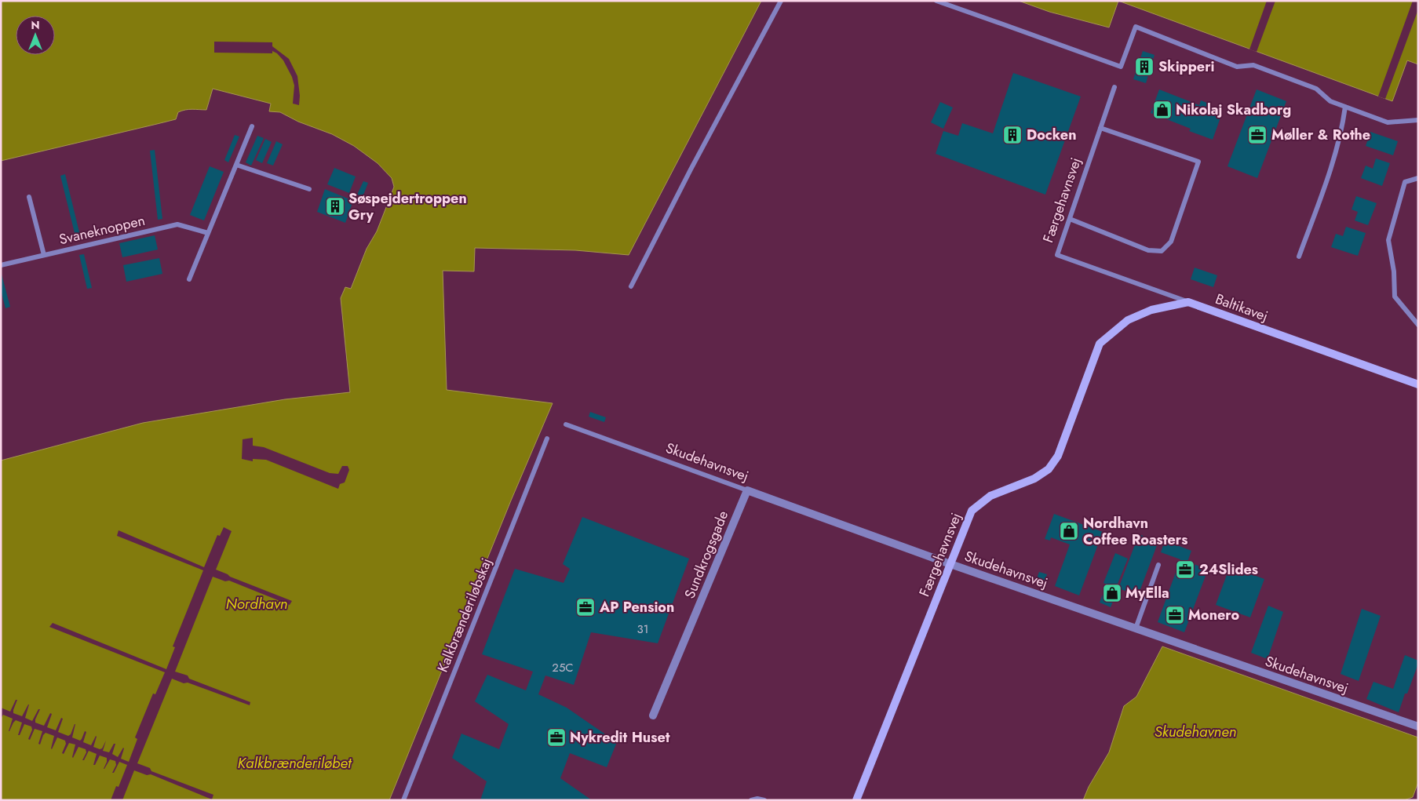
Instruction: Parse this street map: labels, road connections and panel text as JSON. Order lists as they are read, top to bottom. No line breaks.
{"streets":{"street":["Færgehavnsvej","Baltikavej","Skudehavnsvej","Sundkrogsgade"],"lane":["Svaneknoppen","Kalkbrænderiløbskaj"]},"crossings":[["Færgehavnsvej","Baltikavej"],["Færgehavnsvej","Skudehavnsvej"],["Skudehavnsvej","Sundkrogsgade"]],"water":["Nordhavn","Skudehavnen","Kalkbrænderiløbet"],"places":{"building":["Skipperi","Docken","Søspejdertroppen Gry"],"shop":["Nikolaj Skadborg","Nordhavn Coffee Roasters","MyElla"],"office":["Møller & Rothe","24Slides","AP Pension","Monero","Nykredit Huset"]},"house_numbers":["31","25C"],"north":"top"}
